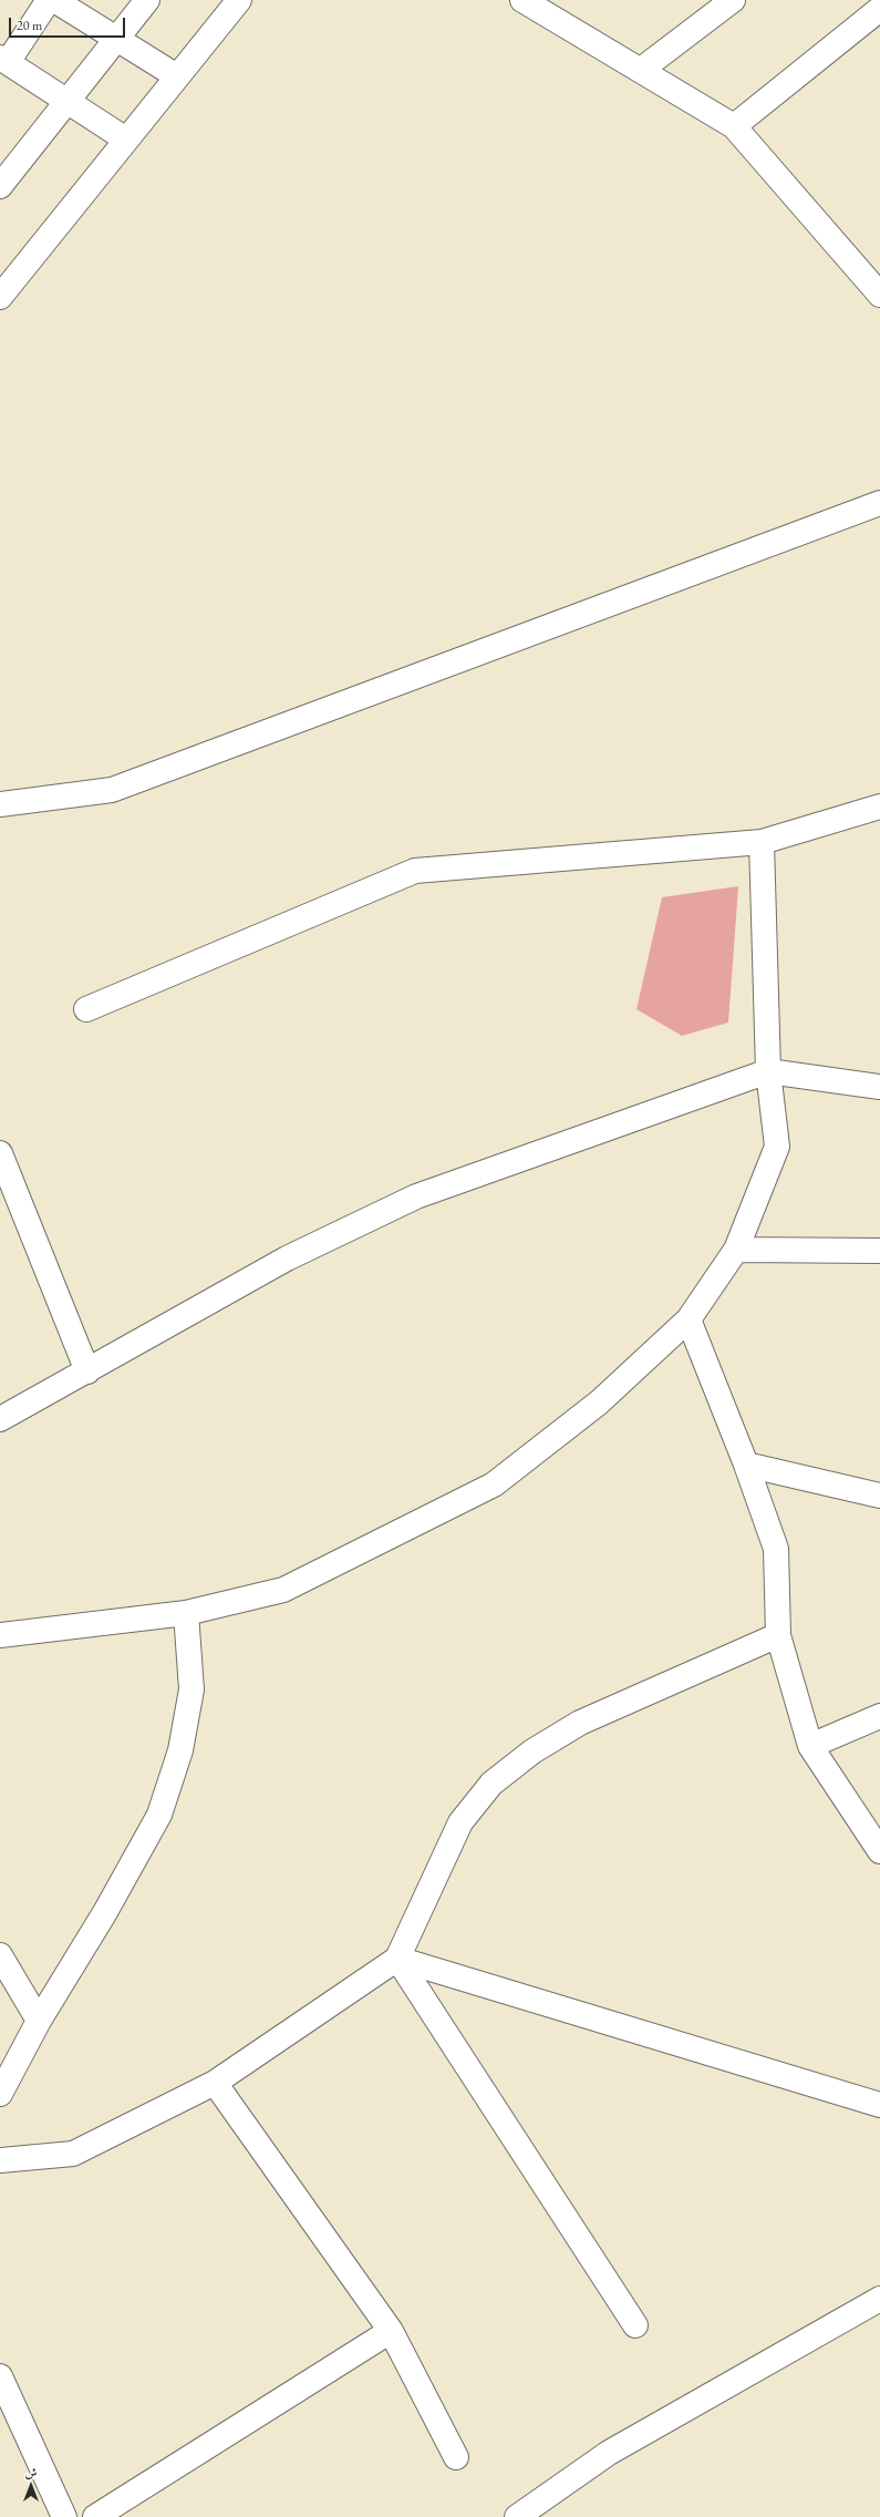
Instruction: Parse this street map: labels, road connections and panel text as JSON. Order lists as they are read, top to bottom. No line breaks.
{"scale_bar":"20 m","north":"top"}
